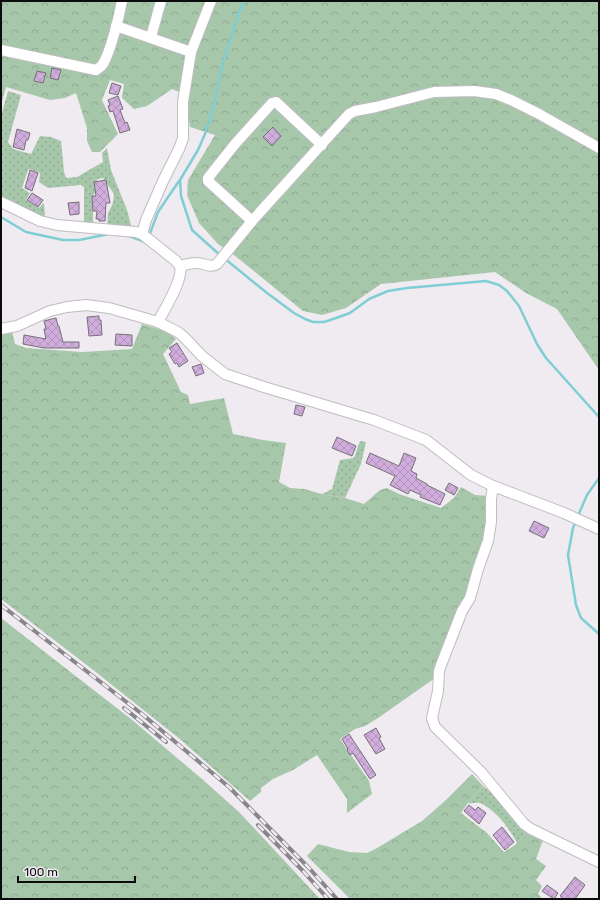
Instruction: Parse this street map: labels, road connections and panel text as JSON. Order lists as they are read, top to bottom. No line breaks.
{"scale_bar":"100 m"}
